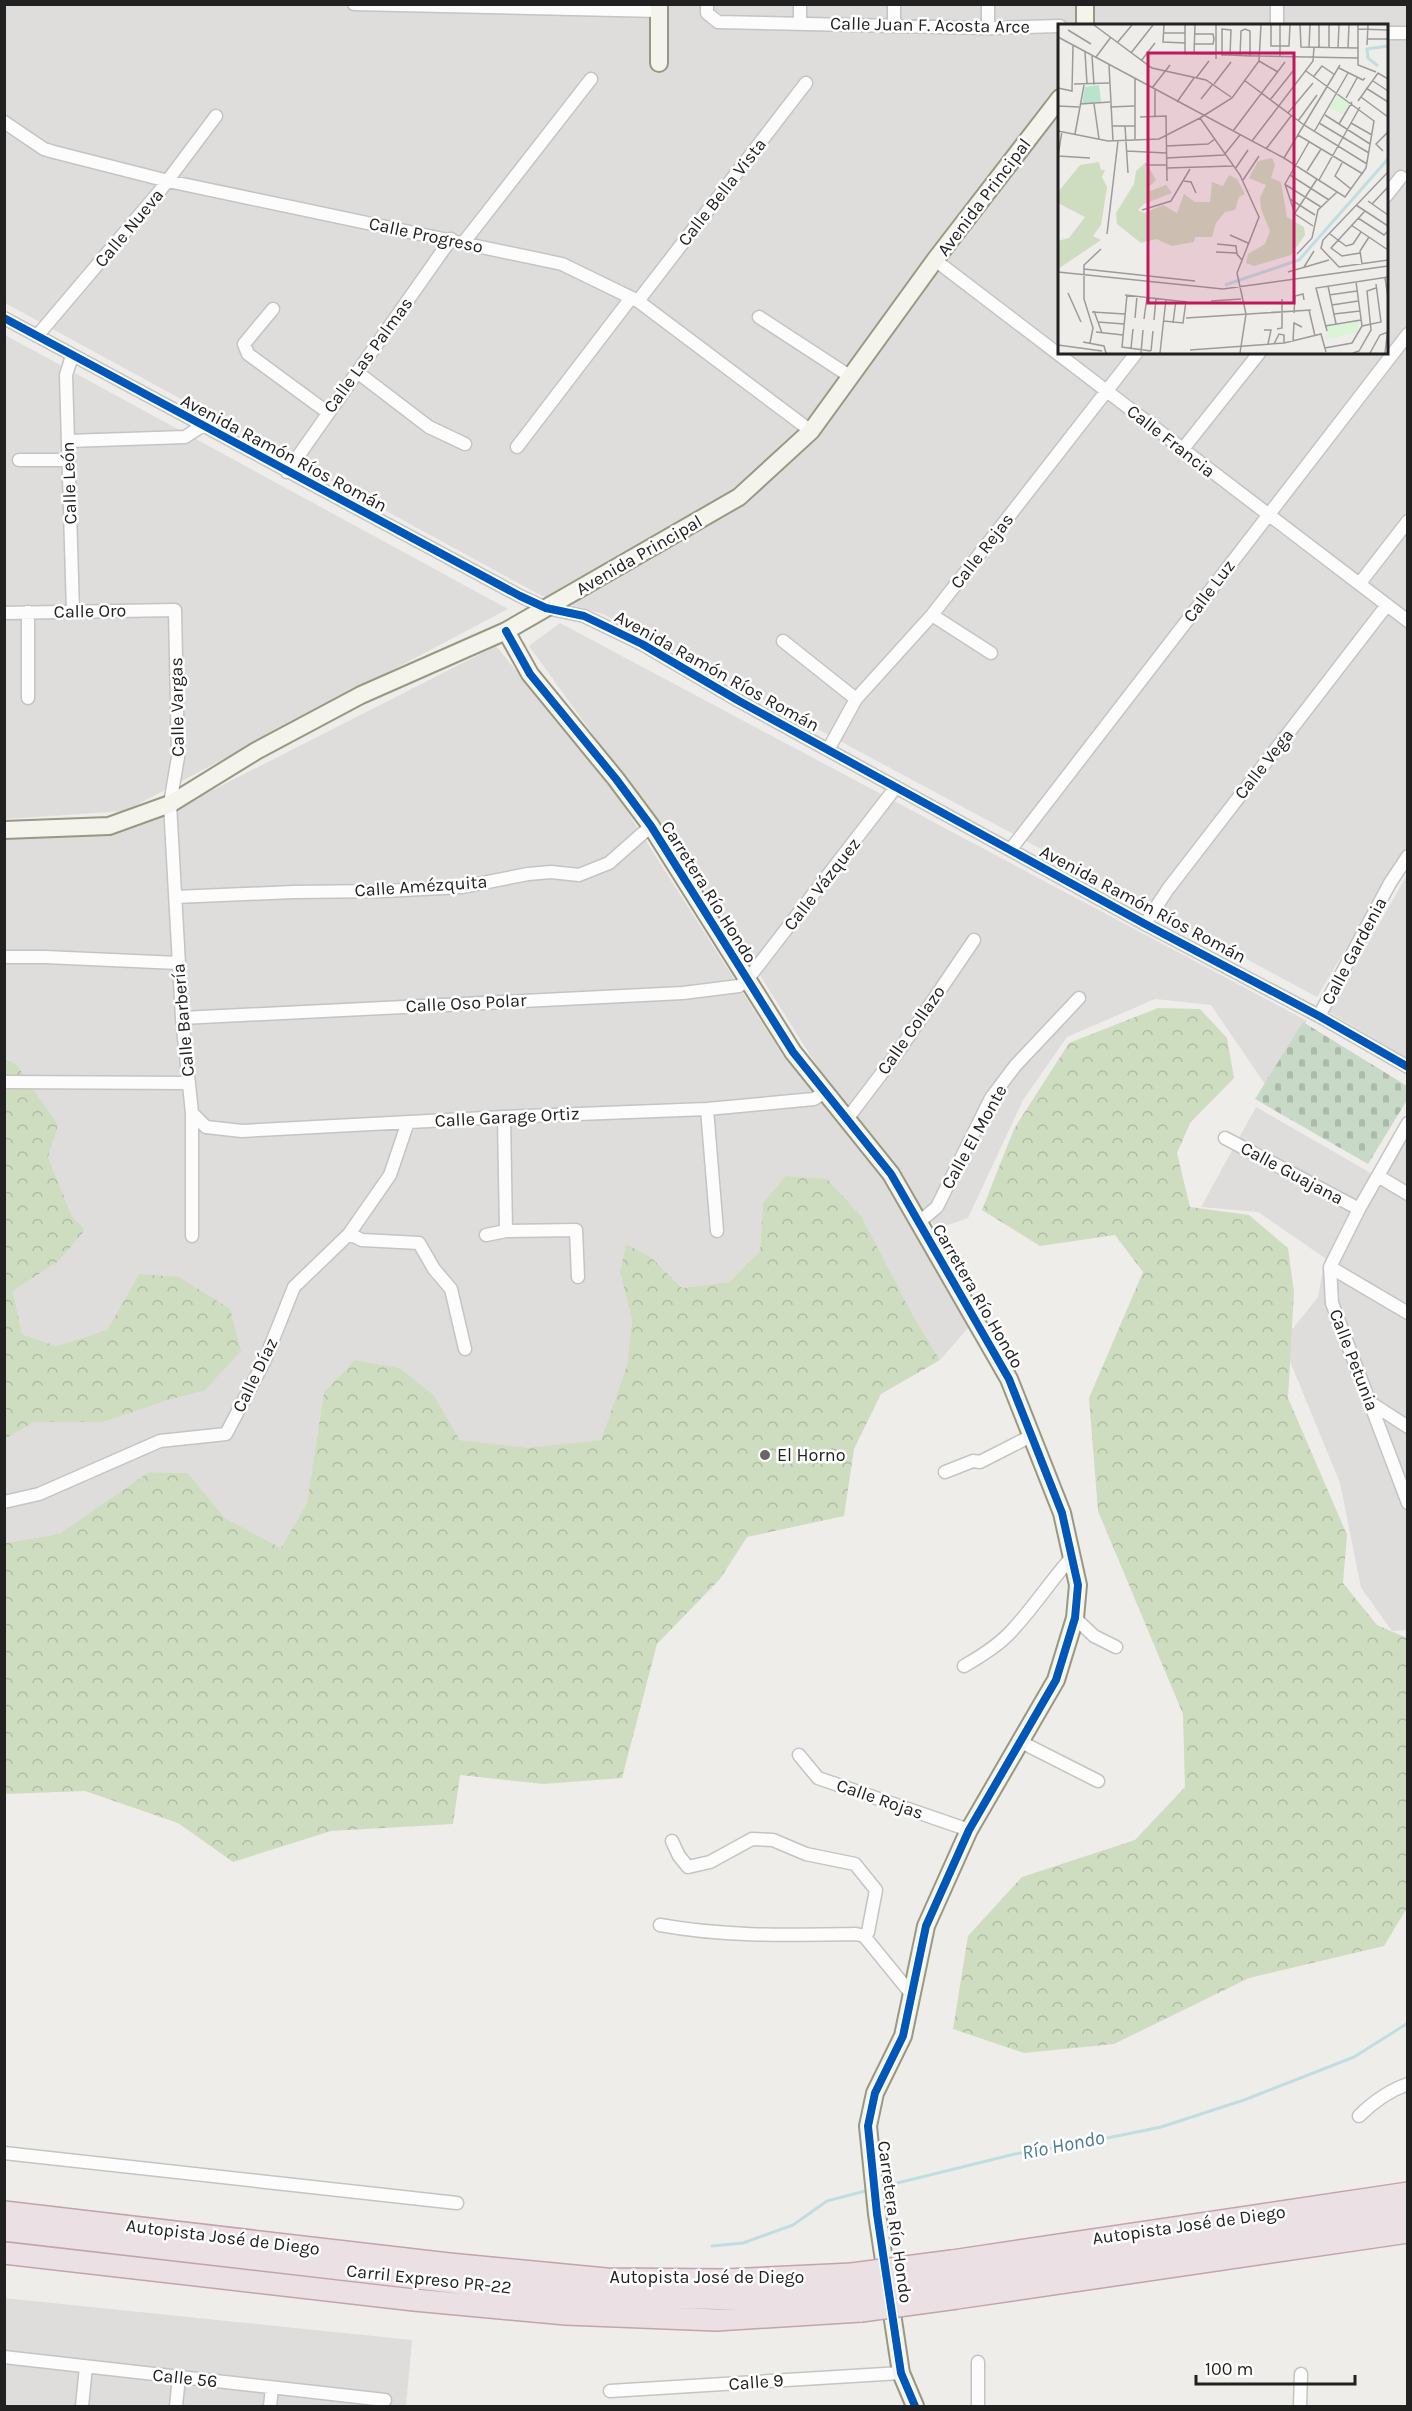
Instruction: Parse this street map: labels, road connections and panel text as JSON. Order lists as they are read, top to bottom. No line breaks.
{"streets":{"highway":["Autopista José de Diego","Carril Expreso PR-22"],"street":["Calle Juan F. Acosta Arce","Calle Bella Vista","Avenida Principal","Calle Nueva","Calle Progreso","Calle Las Palmas","Calle Francia","Avenida Ramón Ríos Román","Calle León","Calle Rejas","Calle Luz","Calle Oro","Calle Vargas","Calle Vega","Calle Vázquez","Calle Amézquita","Carretera Río Hondo","Calle Gardenia","Calle Oso Polar","Calle Barbería","Calle Collazo","Calle Garage Ortiz","Calle El Monte","Calle Guajana","Calle Petunia","Calle Díaz","Calle Rojas","Calle 56","Calle 9"]},"crossings":[["Calle Bella Vista","Calle Progreso"],["Avenida Principal","Calle Progreso"],["Avenida Principal","Calle Francia"],["Avenida Principal","Avenida Ramón Ríos Román"],["Avenida Principal","Calle Vargas"],["Avenida Principal","Carretera Río Hondo"],["Avenida Principal","Calle Barbería"],["Calle Nueva","Calle Progreso"],["Calle Nueva","Avenida Ramón Ríos Román"],["Calle Progreso","Calle Las Palmas"],["Calle Las Palmas","Avenida Ramón Ríos Román"],["Calle Francia","Calle Rejas"],["Calle Francia","Calle Luz"],["Calle Francia","Calle Vega"],["Avenida Ramón Ríos Román","Calle León"],["Avenida Ramón Ríos Román","Calle Rejas"],["Avenida Ramón Ríos Román","Calle Luz"],["Avenida Ramón Ríos Román","Calle Vega"],["Avenida Ramón Ríos Román","Calle Vázquez"],["Avenida Ramón Ríos Román","Calle Gardenia"],["Calle León","Calle Oro"],["Calle Oro","Calle Vargas"],["Calle Vargas","Calle Barbería"],["Calle Vázquez","Carretera Río Hondo"],["Calle Vázquez","Calle Oso Polar"],["Calle Amézquita","Carretera Río Hondo"],["Calle Amézquita","Calle Barbería"],["Carretera Río Hondo","Calle Oso Polar"],["Carretera Río Hondo","Calle Collazo"],["Carretera Río Hondo","Calle Garage Ortiz"],["Carretera Río Hondo","Calle El Monte"],["Carretera Río Hondo","Calle Rojas"],["Carretera Río Hondo","Calle 9"],["Calle Oso Polar","Calle Barbería"],["Calle Barbería","Calle Garage Ortiz"],["Calle Garage Ortiz","Calle Díaz"],["Calle Guajana","Calle Petunia"],["Autopista José de Diego","Carril Expreso PR-22"]],"water":["Río Hondo"],"places":["El Horno"],"scale_bar":"100 m"}
